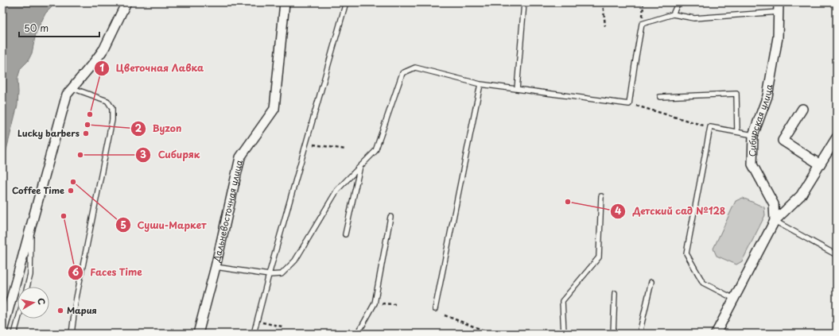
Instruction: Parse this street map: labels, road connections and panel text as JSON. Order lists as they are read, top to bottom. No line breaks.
{"streets":{"street":["Сибирская улица","Дальневосточная улица"]},"places":["Цветочная Лавка","Byzon","Lucky barbers","Сибиряк","Суши-Маркет","Coffee Time","Детский сад №128","Faces Time","Мария"],"scale_bar":"50 m","north":"right"}
